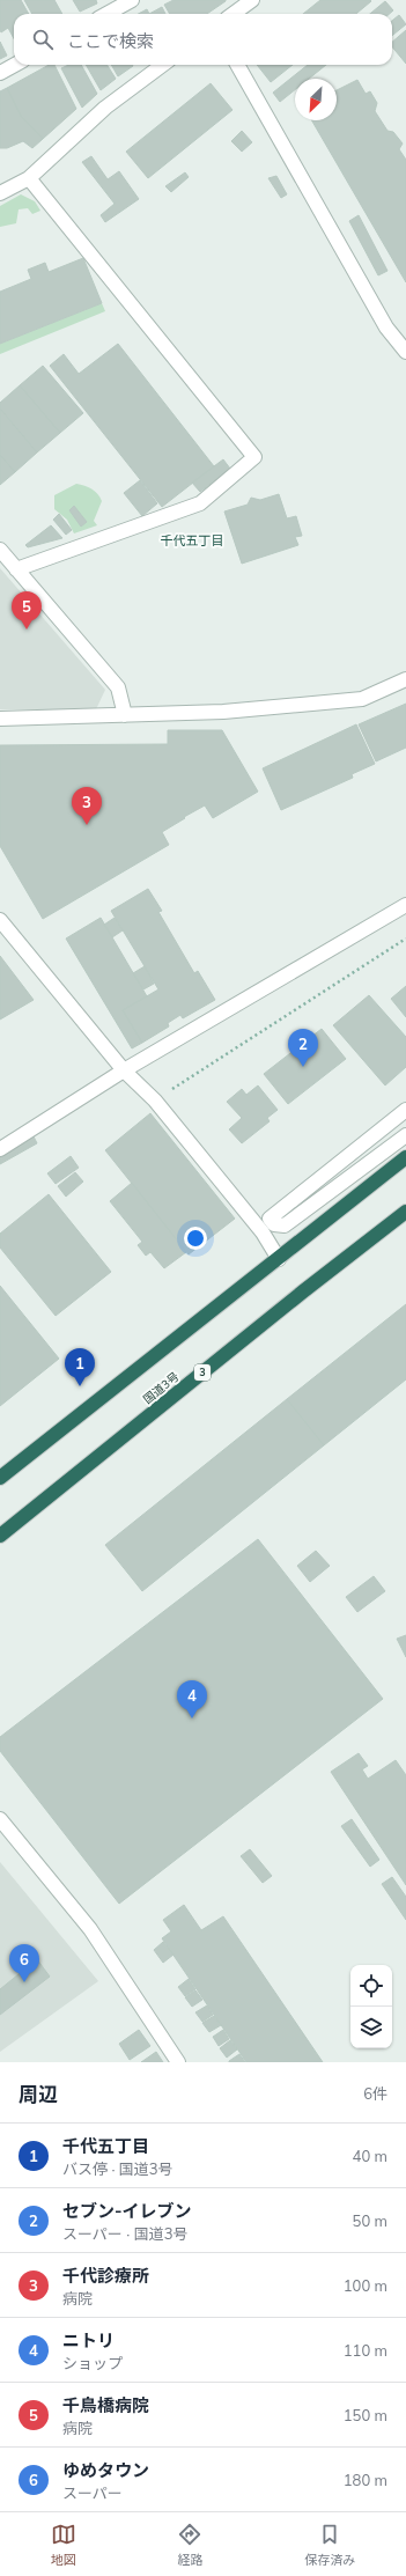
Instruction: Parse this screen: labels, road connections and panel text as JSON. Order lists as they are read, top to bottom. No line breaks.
{"streets":{"highway":["3","国道3号"]},"districts":["千代五丁目"],"north":"bottom left","page":{"search":"ここで検索","pins":["5","3","2","1","4","6"],"heading":["周辺","6件"],"list":[{"mark":"1","name":"千代五丁目","note":"バス停 · 国道3号","value":"40 m"},{"mark":"2","name":"セブン-イレブン","note":"スーパー · 国道3号","value":"50 m"},{"mark":"3","name":"千代診療所","note":"病院","value":"100 m"},{"mark":"4","name":"ニトリ","note":"ショップ","value":"110 m"},{"mark":"5","name":"千鳥橋病院","note":"病院","value":"150 m"},{"mark":"6","name":"ゆめタウン","note":"スーパー","value":"180 m"}],"nav":["地図","経路","保存済み"]}}
